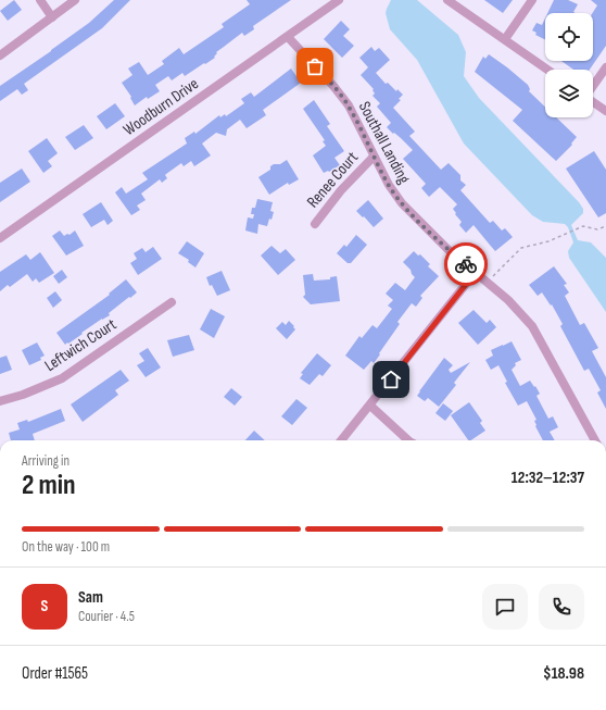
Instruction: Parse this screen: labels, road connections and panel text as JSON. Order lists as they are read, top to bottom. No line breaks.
{"streets":{"street":["Woodburn Drive","Southall Landing","Renee Court","Leftwich Court"]},"crossings":[["Woodburn Drive","Southall Landing"],["Southall Landing","Renee Court"]],"page":{"heading":["2 min","Arriving in","12:32–12:37"],"panel":["Sam","Courier · 4.5","Order #1565","$18.98"],"bar":"On the way · 100 m","round":"S"}}
